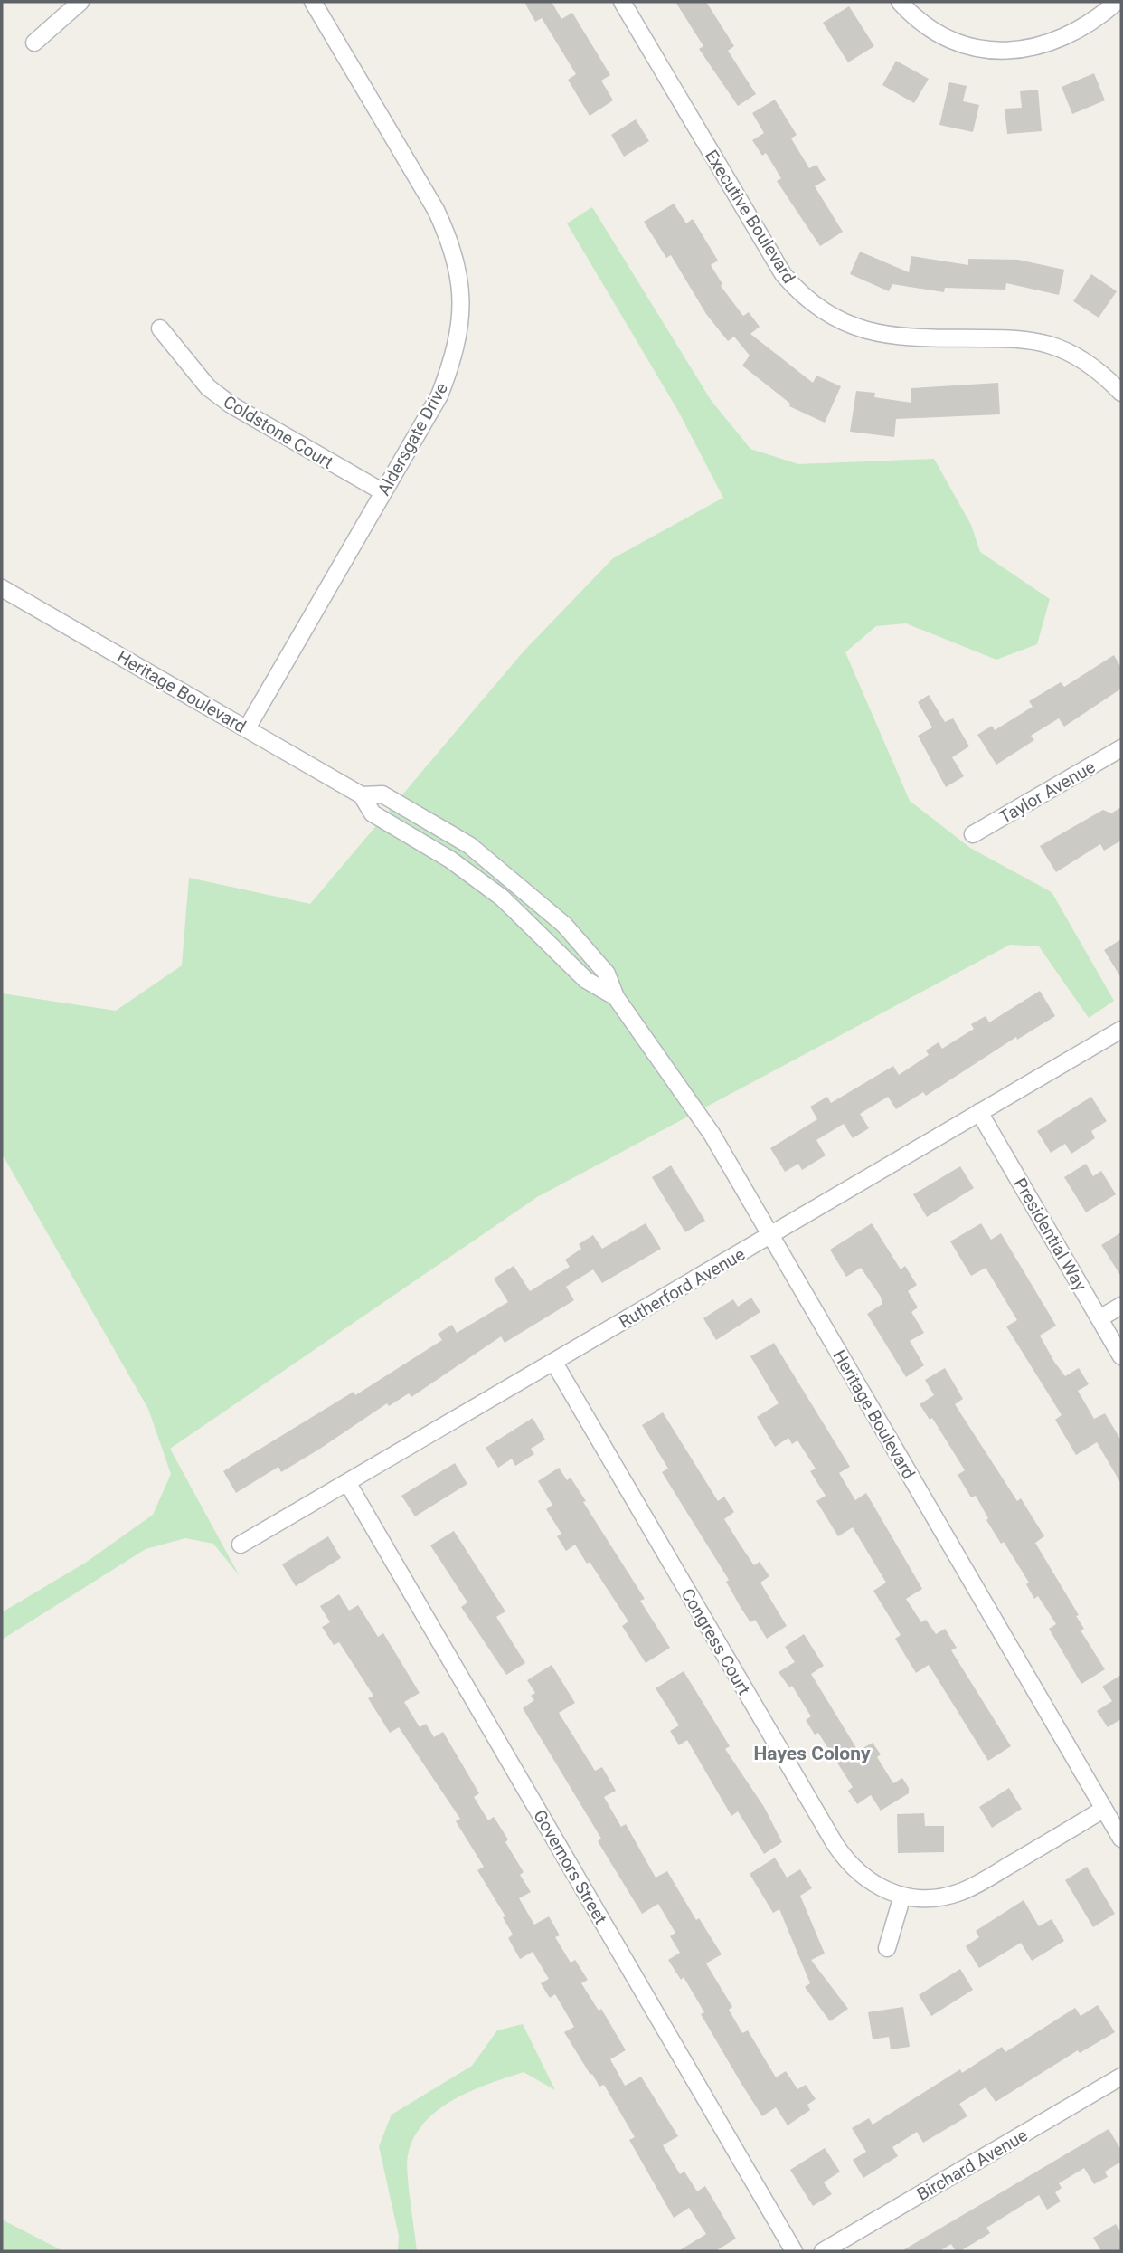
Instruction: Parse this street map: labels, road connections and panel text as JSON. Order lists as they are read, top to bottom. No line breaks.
{"streets":{"street":["Executive Boulevard","Coldstone Court","Aldersgate Drive","Heritage Boulevard","Taylor Avenue","Presidential Way","Rutherford Avenue","Congress Court","Governors Street","Birchard Avenue"]},"crossings":[["Coldstone Court","Aldersgate Drive"],["Aldersgate Drive","Heritage Boulevard"],["Heritage Boulevard","Rutherford Avenue"],["Heritage Boulevard","Congress Court"],["Presidential Way","Rutherford Avenue"],["Rutherford Avenue","Congress Court"],["Rutherford Avenue","Governors Street"]],"districts":["Hayes Colony"]}
